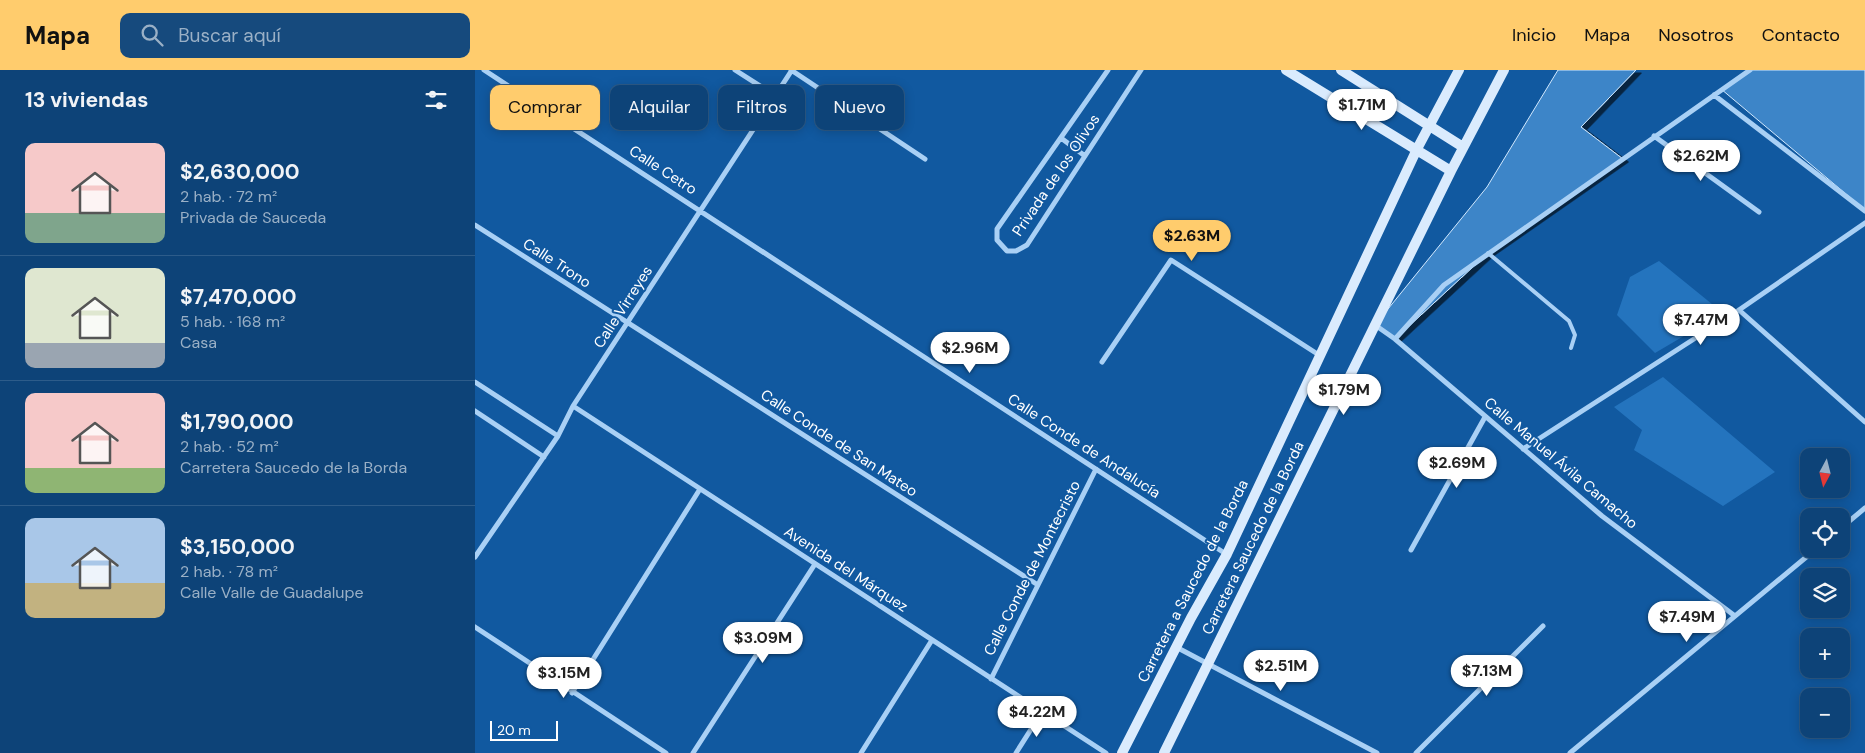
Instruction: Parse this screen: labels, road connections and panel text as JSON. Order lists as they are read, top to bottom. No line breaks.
{"streets":{"street":["Calle Cetro","Privada de los Olivos","Calle Trono","Calle Virreyes","Calle Conde de San Mateo","Calle Conde de Andalucía","Calle Manuel Ávila Camacho","Carretera Saucedo de la Borda","Calle Conde de Montecristo","Avenida del Márquez","Carretera a Saucedo de la Borda"]},"crossings":[["Calle Cetro","Calle Virreyes"],["Calle Cetro","Calle Conde de Andalucía"],["Calle Trono","Calle Virreyes"],["Calle Trono","Calle Conde de San Mateo"],["Calle Virreyes","Calle Conde de San Mateo"],["Calle Virreyes","Calle Conde de Andalucía"],["Calle Virreyes","Avenida del Márquez"],["Calle Conde de San Mateo","Calle Conde de Montecristo"],["Calle Conde de Andalucía","Calle Conde de Montecristo"],["Calle Conde de Andalucía","Carretera a Saucedo de la Borda"],["Calle Manuel Ávila Camacho","Carretera Saucedo de la Borda"],["Calle Conde de Montecristo","Avenida del Márquez"]],"scale_bar":"20 m","north":"bottom","page":{"header":"Mapa","search":"Buscar aquí","nav":["Inicio","Mapa","Nosotros","Contacto"],"heading":"13 viviendas","chip":["Comprar","Alquilar","Filtros","Nuevo"],"price":["$1.71M","$2.62M","$2.63M","$7.47M","$2.96M","$1.79M","$2.69M","$7.49M","$3.09M","$2.51M","$7.13M","$3.15M","$4.22M"],"list":[{"name":"$2,630,000","note":"2 hab. · 72 m² · Privada de Sauceda"},{"name":"$7,470,000","note":"5 hab. · 168 m² · Casa"},{"name":"$1,790,000","note":"2 hab. · 52 m² · Carretera Saucedo de la Borda"},{"name":"$3,150,000","note":"2 hab. · 78 m² · Calle Valle de Guadalupe"}],"map_buttons":["+","−"],"scale":"20 m"}}
